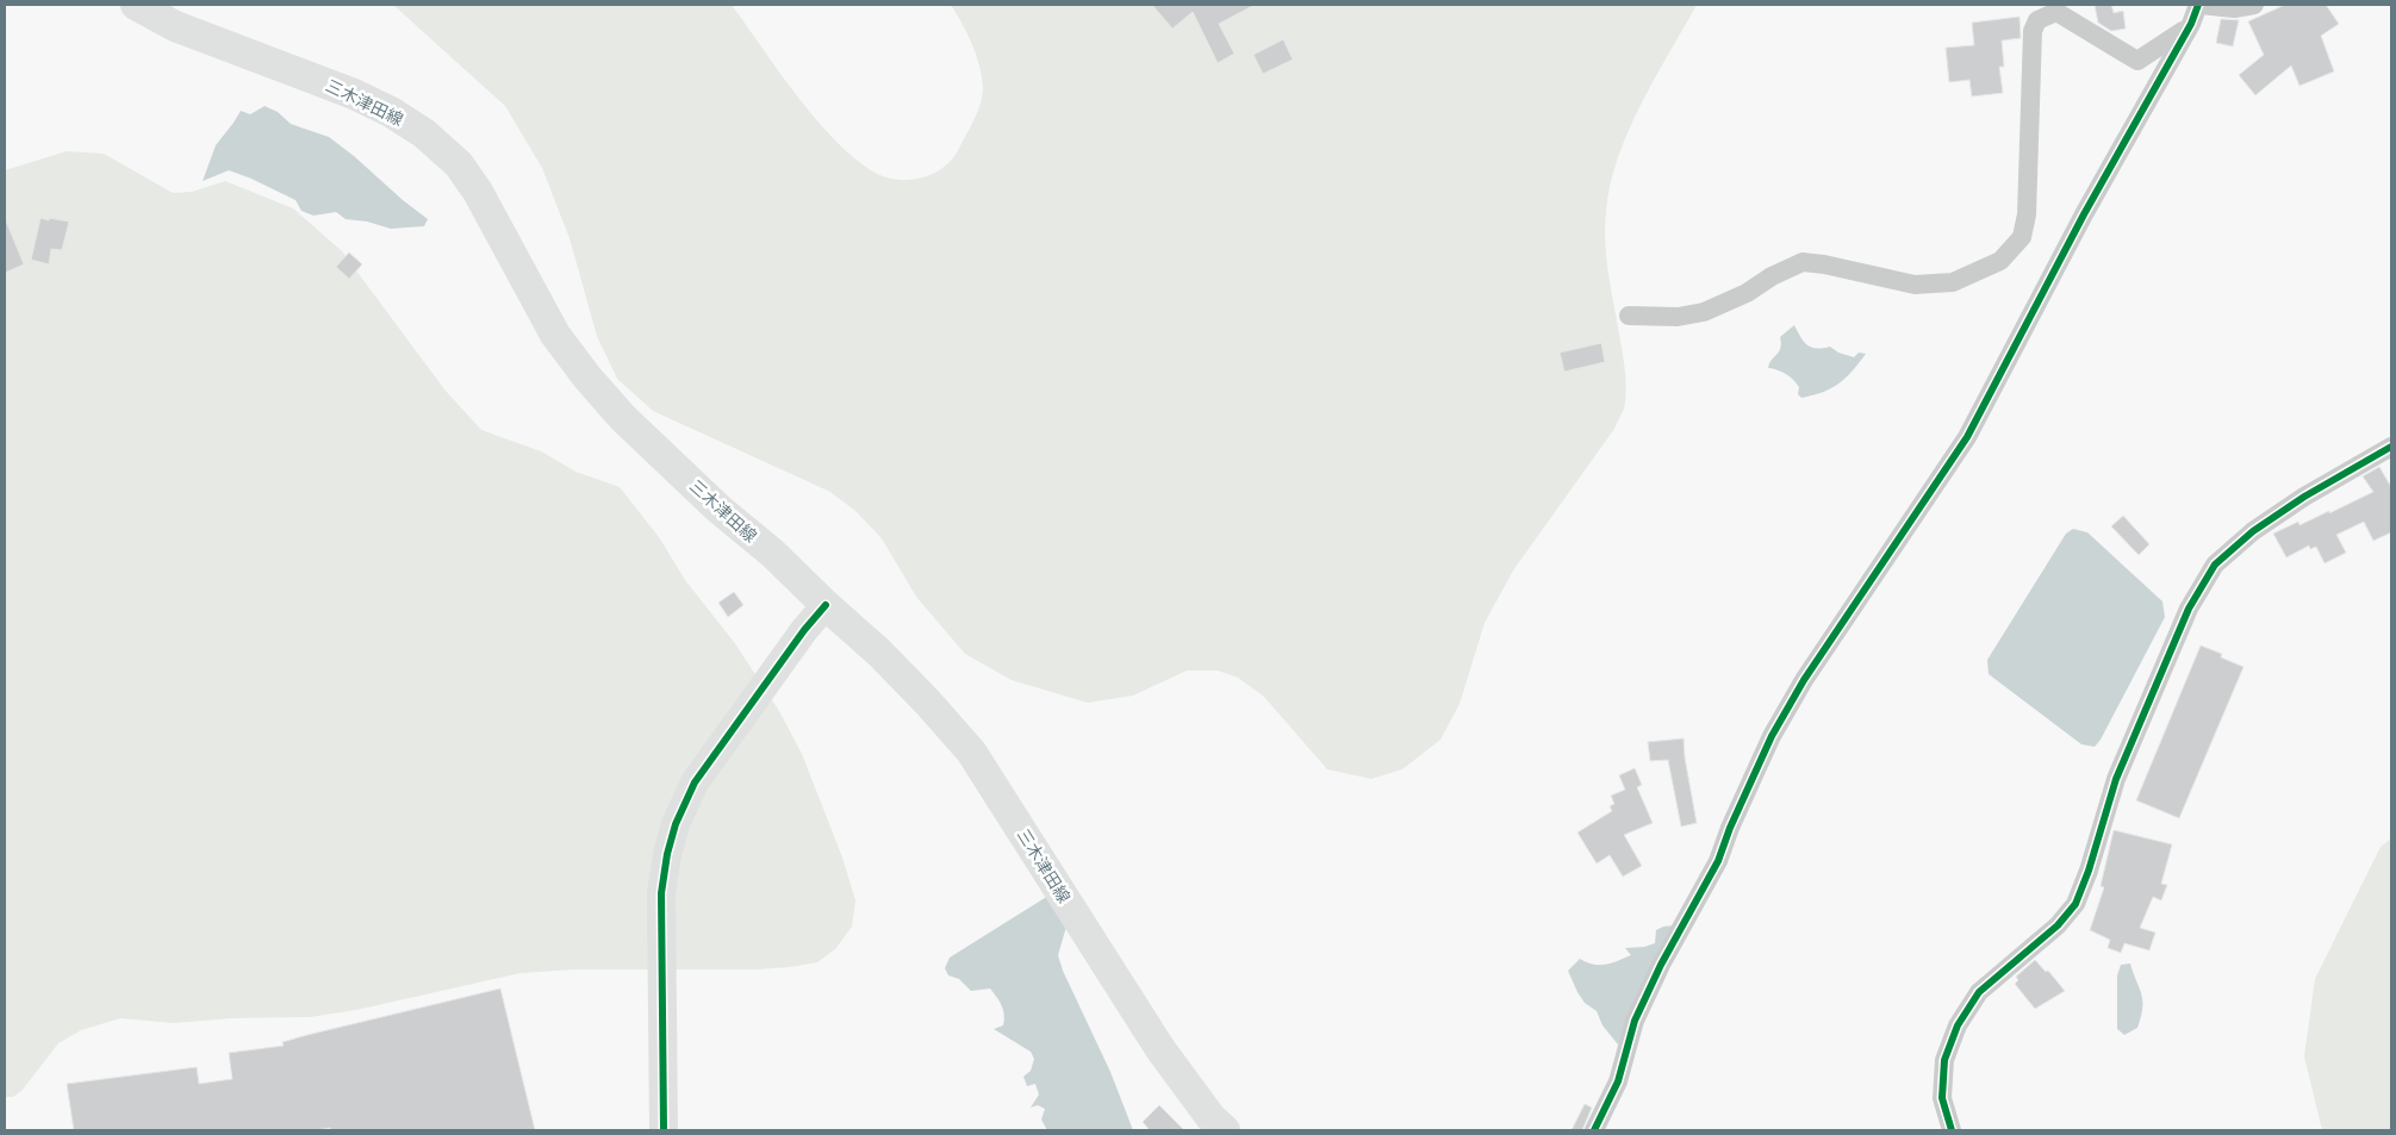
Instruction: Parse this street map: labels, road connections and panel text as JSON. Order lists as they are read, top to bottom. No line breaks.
{"streets":{"main road":["三木津田線"]}}
